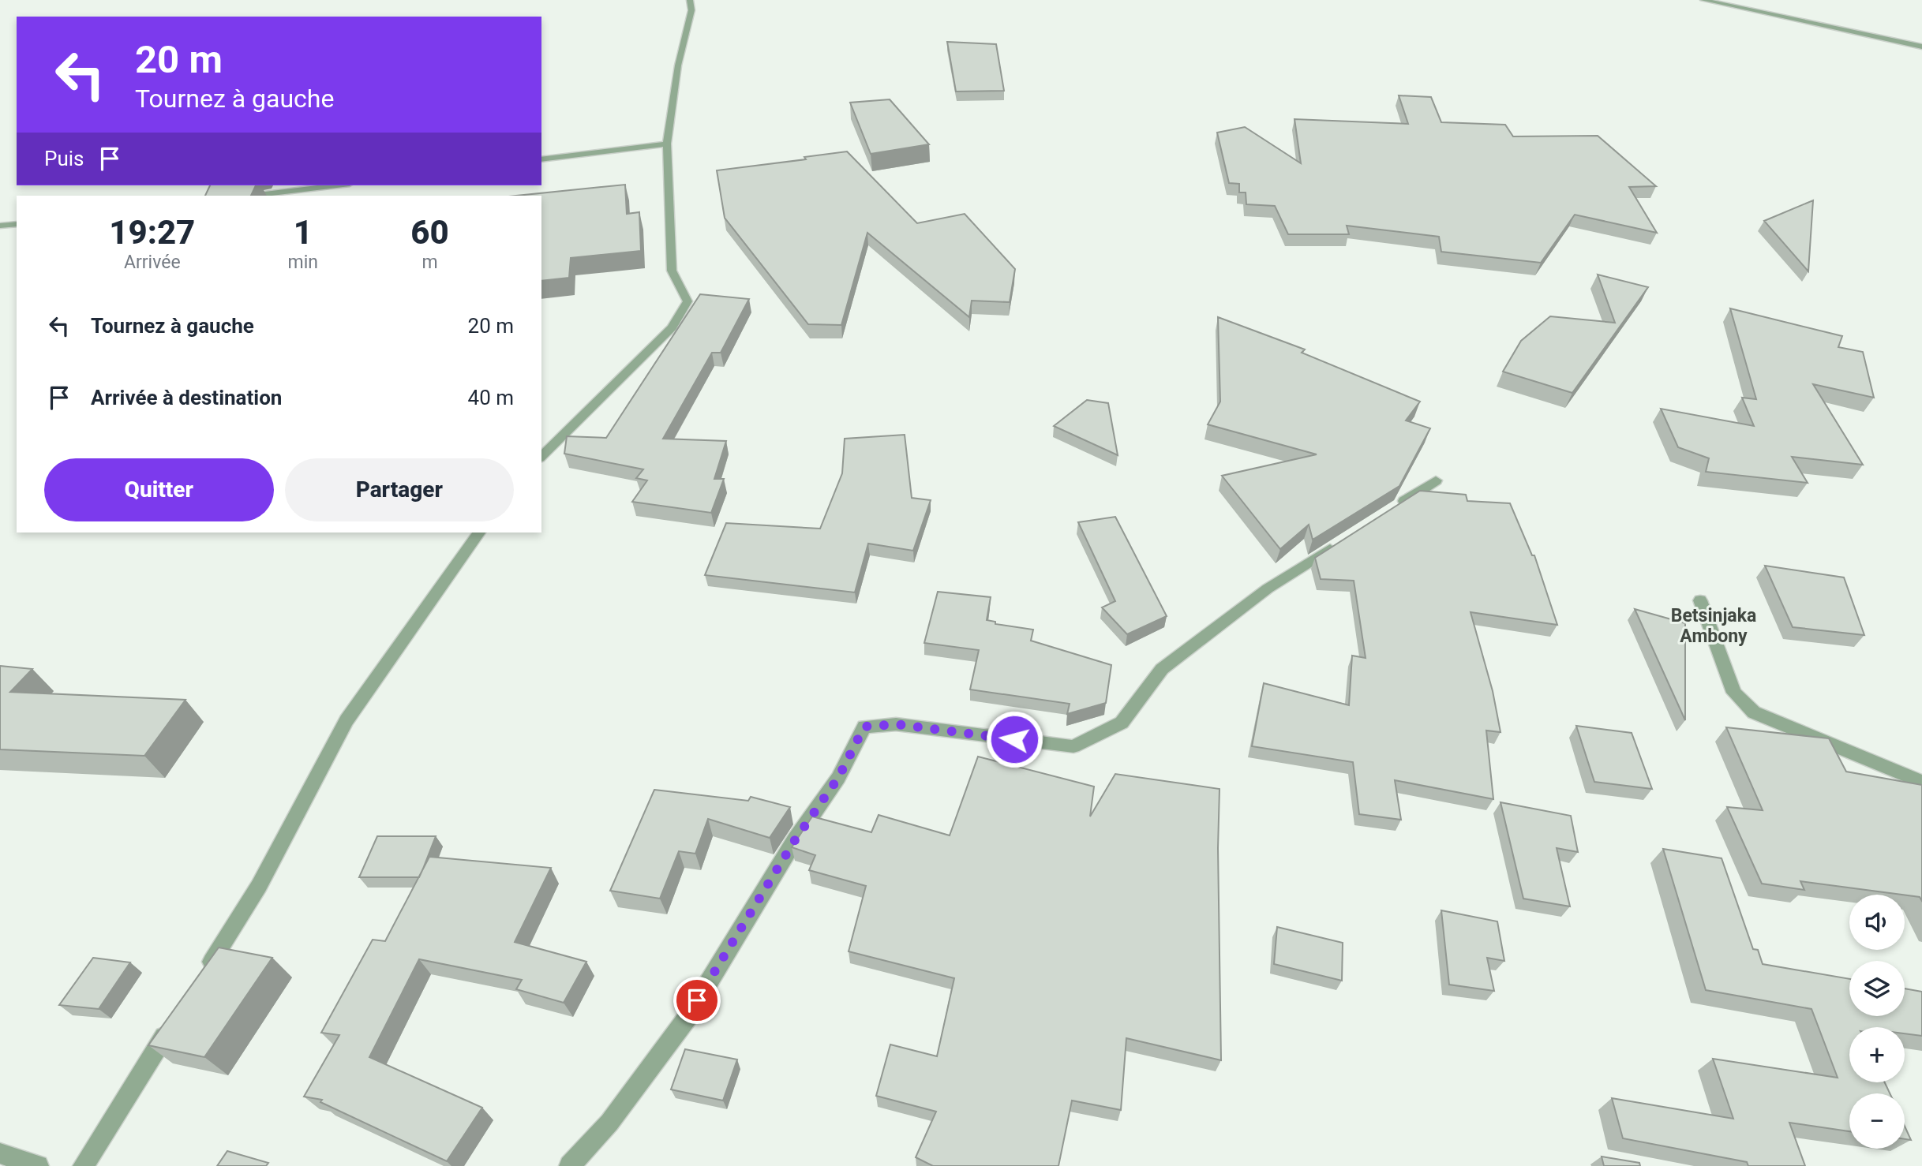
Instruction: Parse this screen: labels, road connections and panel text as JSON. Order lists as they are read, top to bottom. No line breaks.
{"districts":["Betsinjaka Ambony"],"page":{"turn":["20 m","Tournez à gauche"],"then":"Puis","eta":["19:27","Arrivée","1","min","60","m"],"list":[{"name":"Tournez à gauche","value":"20 m"},{"name":"Arrivée à destination","value":"40 m"}],"buttons":["Quitter","Partager"],"map_buttons":["+","−"]}}
